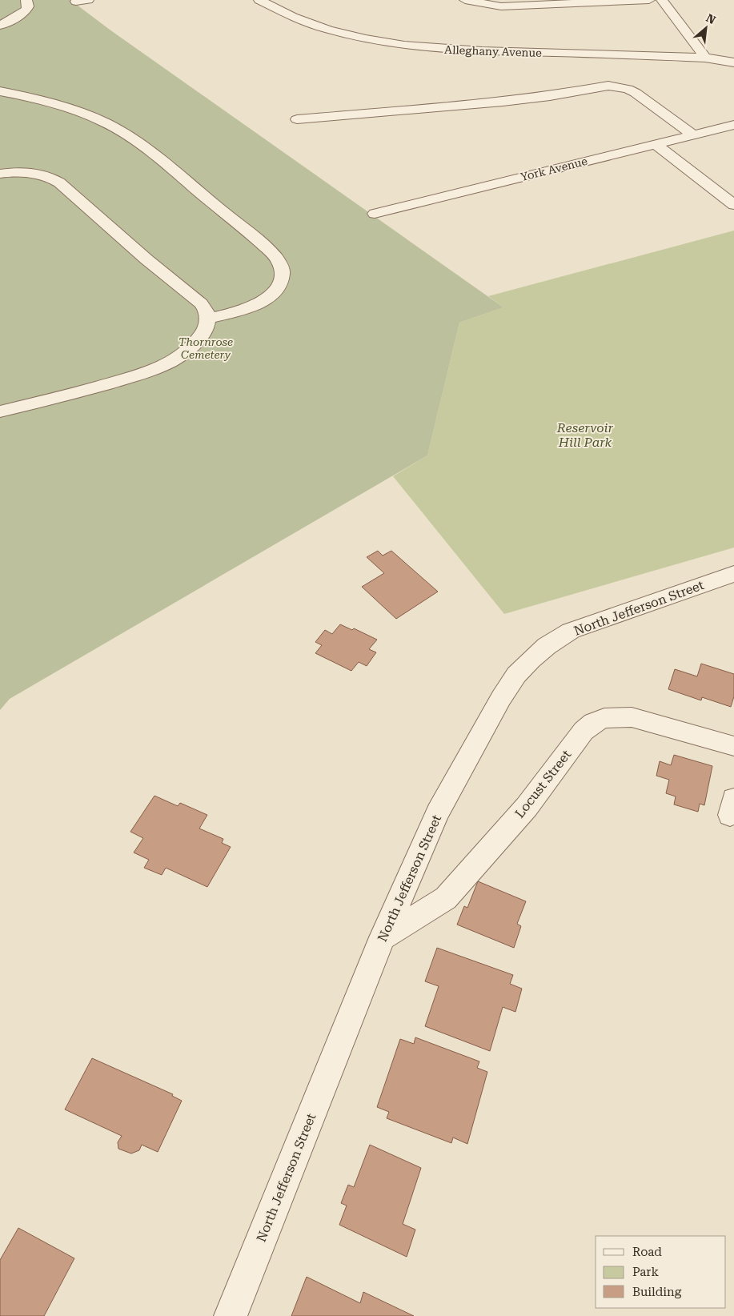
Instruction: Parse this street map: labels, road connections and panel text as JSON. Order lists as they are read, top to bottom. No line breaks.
{"streets":{"street":["Alleghany Avenue","York Avenue","North Jefferson Street","Locust Street"]},"crossings":[["North Jefferson Street","Locust Street"]],"parks":["Thornrose Cemetery","Reservoir Hill Park"],"legend":["Road","Park","Building"],"north":"top right"}
